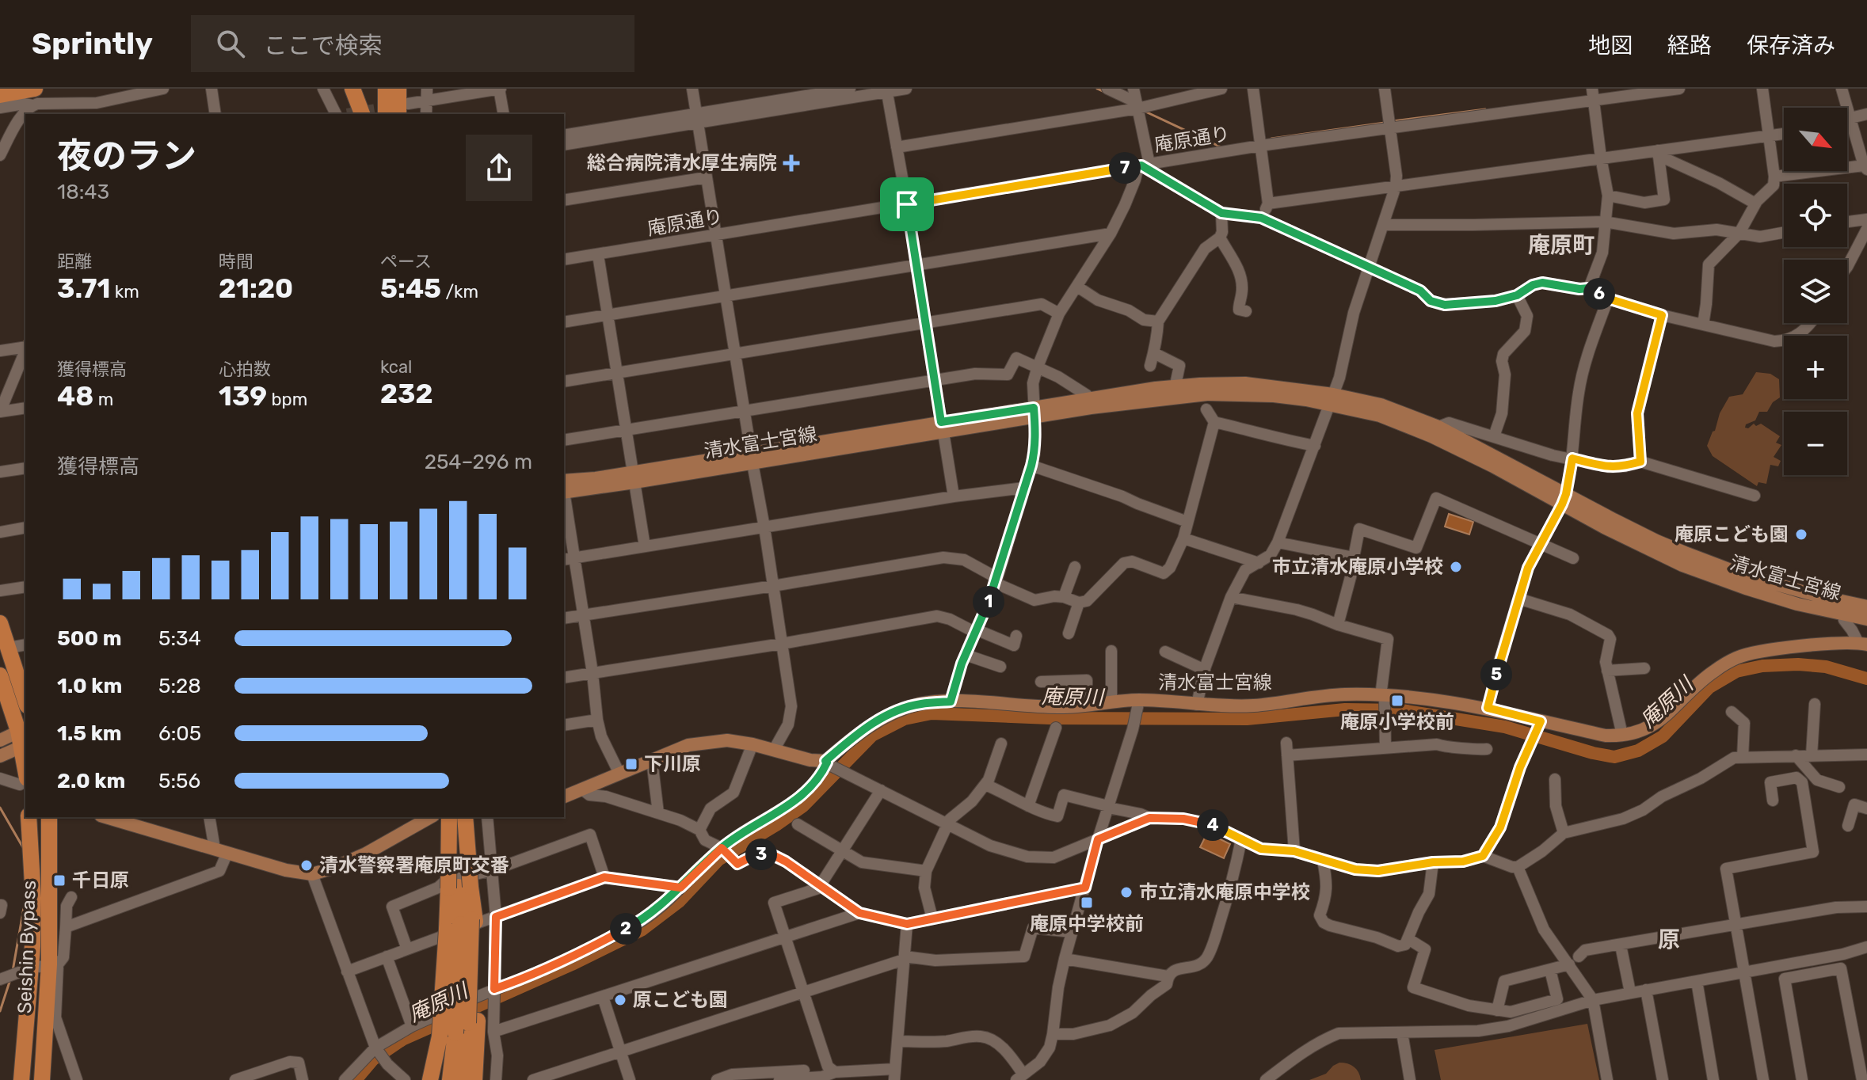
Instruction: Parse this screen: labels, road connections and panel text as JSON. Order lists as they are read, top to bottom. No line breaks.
{"streets":{"highway":["Seishin Bypass"],"main road":["清水富士宮線"],"street":["庵原通り"]},"districts":["庵原町","原"],"water":["庵原川"],"places":{"health":["総合病院清水厚生病院"],"other":["庵原こども園","市立清水庵原小学校","清水警察署庵原町交番","市立清水庵原中学校","原こども園"],"transit":["庵原小学校前","下川原","千日原","庵原中学校前"]},"north":"bottom right","page":{"header":"Sprintly","search":"ここで検索","nav":["地図","経路","保存済み"],"map_buttons":["+","−"],"heading":["夜のラン","18:43"],"pins":["7","6","1","5","4","3","2"],"stats":[["距離","3.71 km"],["時間","21:20"],["ペース","5:45 /km"],["獲得標高","48 m"],["心拍数","139 bpm"],["kcal","232"]],"chart":["獲得標高","254–296 m"],"list":[{"name":"500 m","note":"5:34"},{"name":"1.0 km","note":"5:28"},{"name":"1.5 km","note":"6:05"},{"name":"2.0 km","note":"5:56"}]}}
